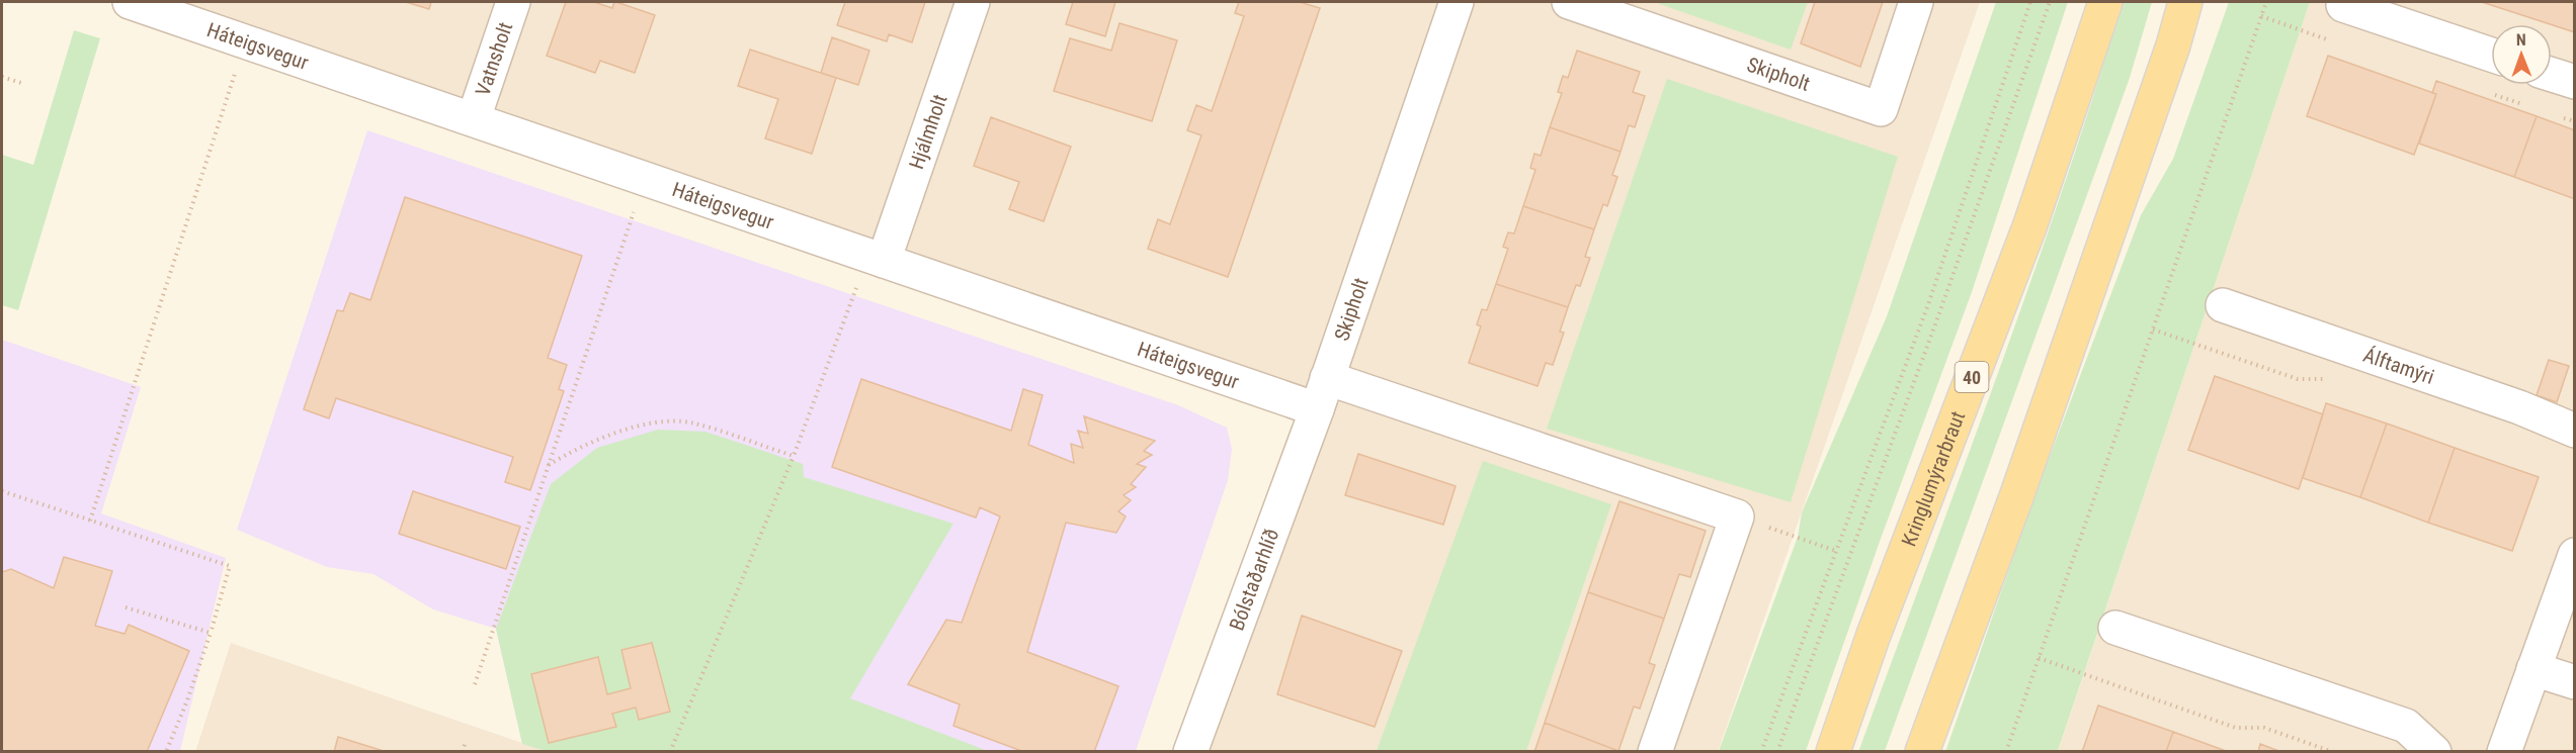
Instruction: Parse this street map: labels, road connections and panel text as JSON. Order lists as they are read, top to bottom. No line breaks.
{"streets":{"main road":["40","Kringlumýrarbraut"],"street":["Háteigsvegur","Vatnsholt","Skipholt","Hjálmholt","Álftamýri","Bólstaðarhlíð"]},"crossings":[["Háteigsvegur","Vatnsholt"],["Háteigsvegur","Skipholt"],["Háteigsvegur","Hjálmholt"],["Háteigsvegur","Bólstaðarhlíð"],["Skipholt","Bólstaðarhlíð"]],"north":"top"}
